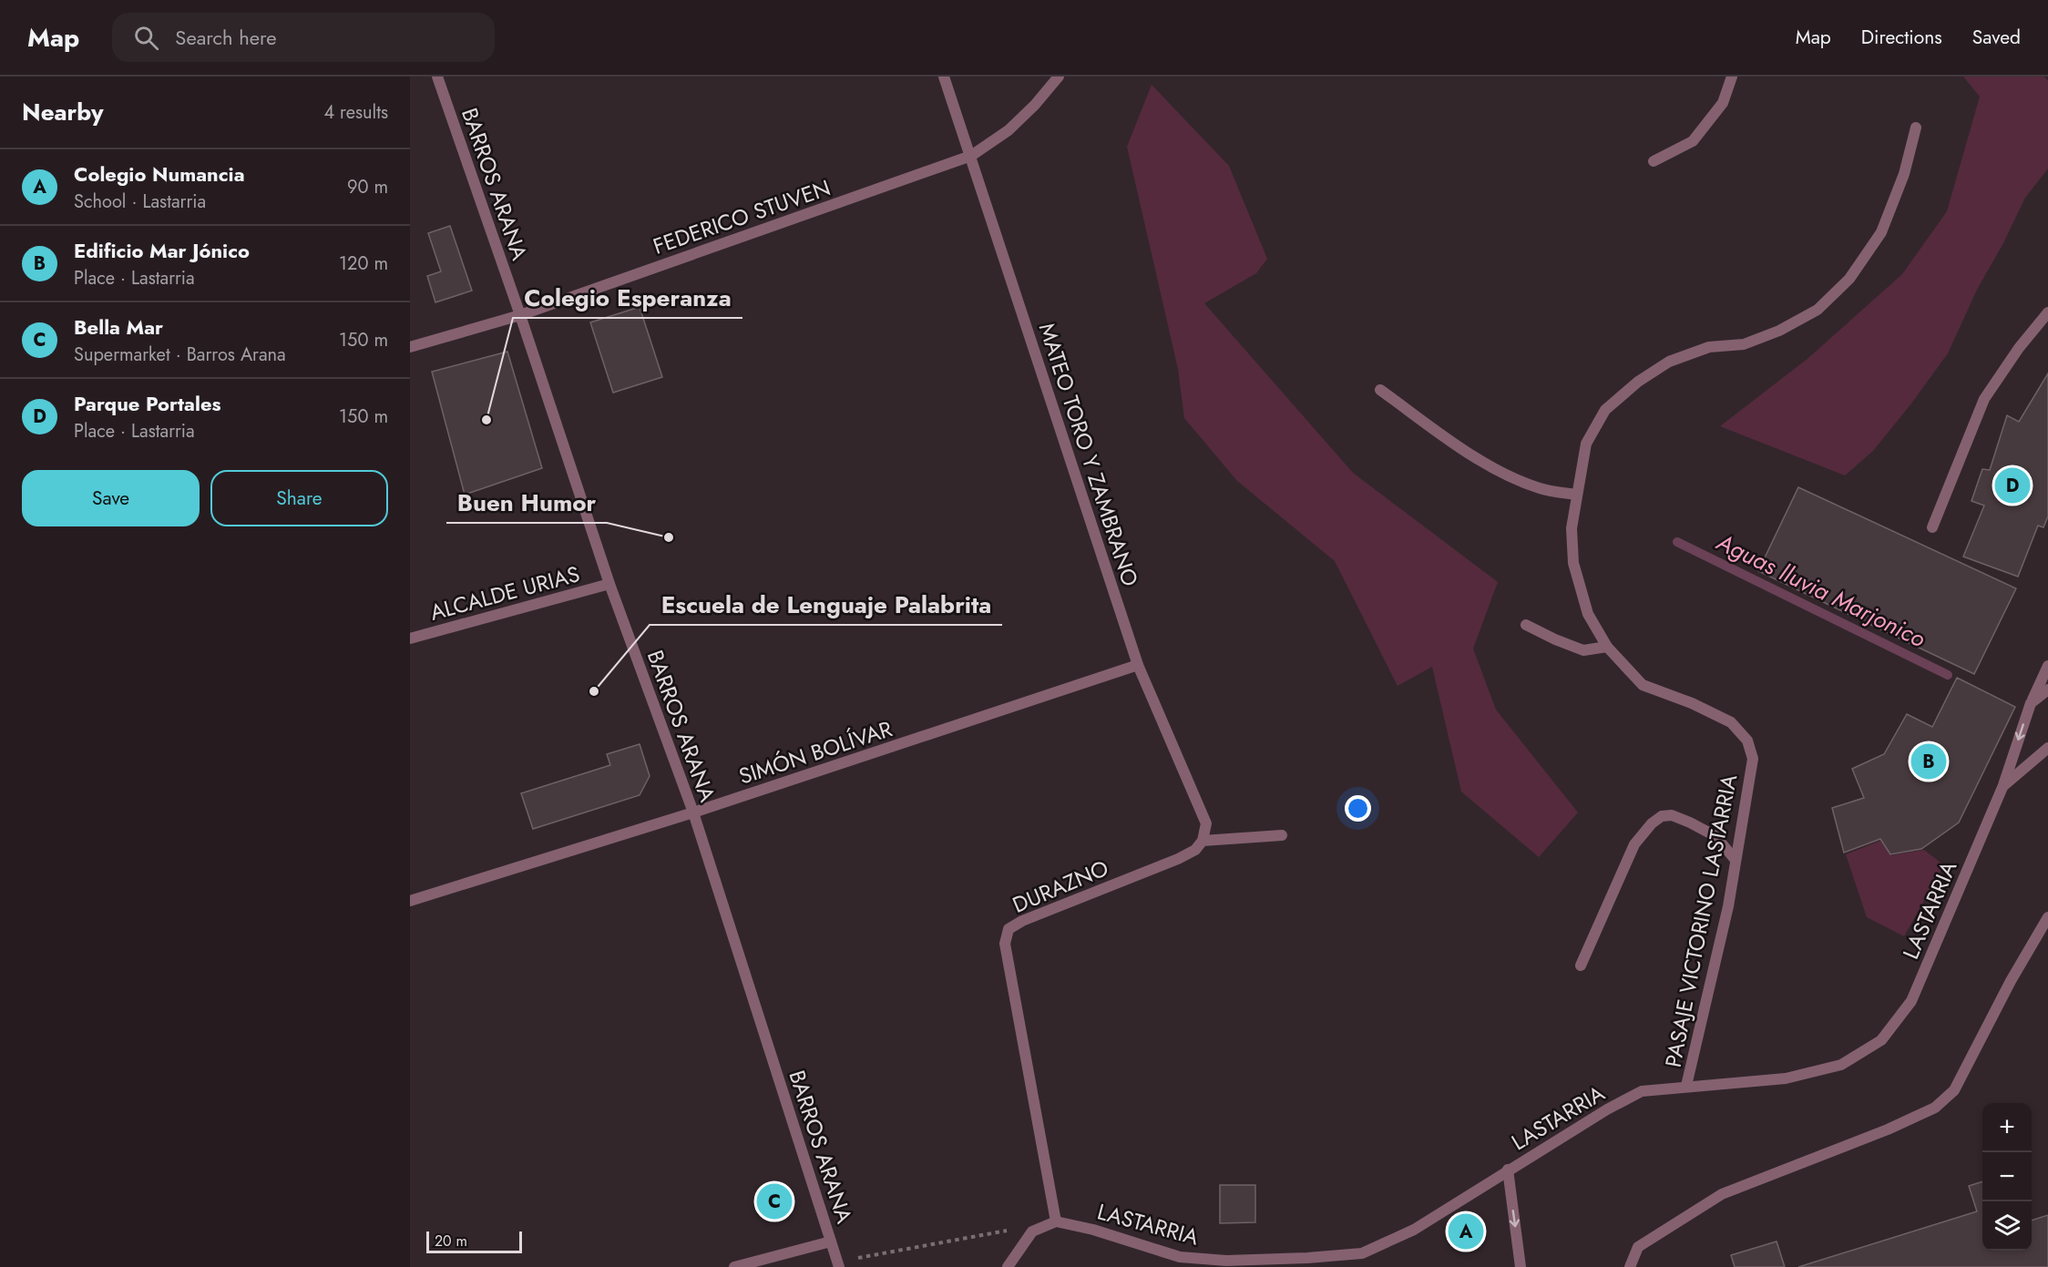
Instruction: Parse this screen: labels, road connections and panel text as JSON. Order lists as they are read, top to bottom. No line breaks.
{"streets":{"street":["BARROS ARANA","FEDERICO STUVEN","MATEO TORO Y ZAMBRANO","ALCALDE URIAS","SIMÓN BOLÍVAR","DURAZNO","LASTARRIA","PASAJE VICTORINO LASTARRIA"]},"crossings":[["BARROS ARANA","FEDERICO STUVEN"],["BARROS ARANA","ALCALDE URIAS"],["BARROS ARANA","SIMÓN BOLÍVAR"],["FEDERICO STUVEN","MATEO TORO Y ZAMBRANO"],["MATEO TORO Y ZAMBRANO","SIMÓN BOLÍVAR"],["MATEO TORO Y ZAMBRANO","DURAZNO"],["DURAZNO","LASTARRIA"],["LASTARRIA","PASAJE VICTORINO LASTARRIA"]],"water":["Aguas lluvia Marjonico"],"places":["Colegio Esperanza","Buen Humor","Escuela de Lenguaje Palabrita"],"scale_bar":"20 m","page":{"header":"Map","search":"Search here","nav":["Map","Directions","Saved"],"heading":["Nearby","4 results"],"list":[{"mark":"A","name":"Colegio Numancia","note":"School · Lastarria","value":"90 m"},{"mark":"B","name":"Edificio Mar Jónico","note":"Place · Lastarria","value":"120 m"},{"mark":"C","name":"Bella Mar","note":"Supermarket · Barros Arana","value":"150 m"},{"mark":"D","name":"Parque Portales","note":"Place · Lastarria","value":"150 m"}],"buttons":["Save","Share"],"pins":["D","B","C","A"],"map_buttons":["+","−"],"scale":"20 m"}}
